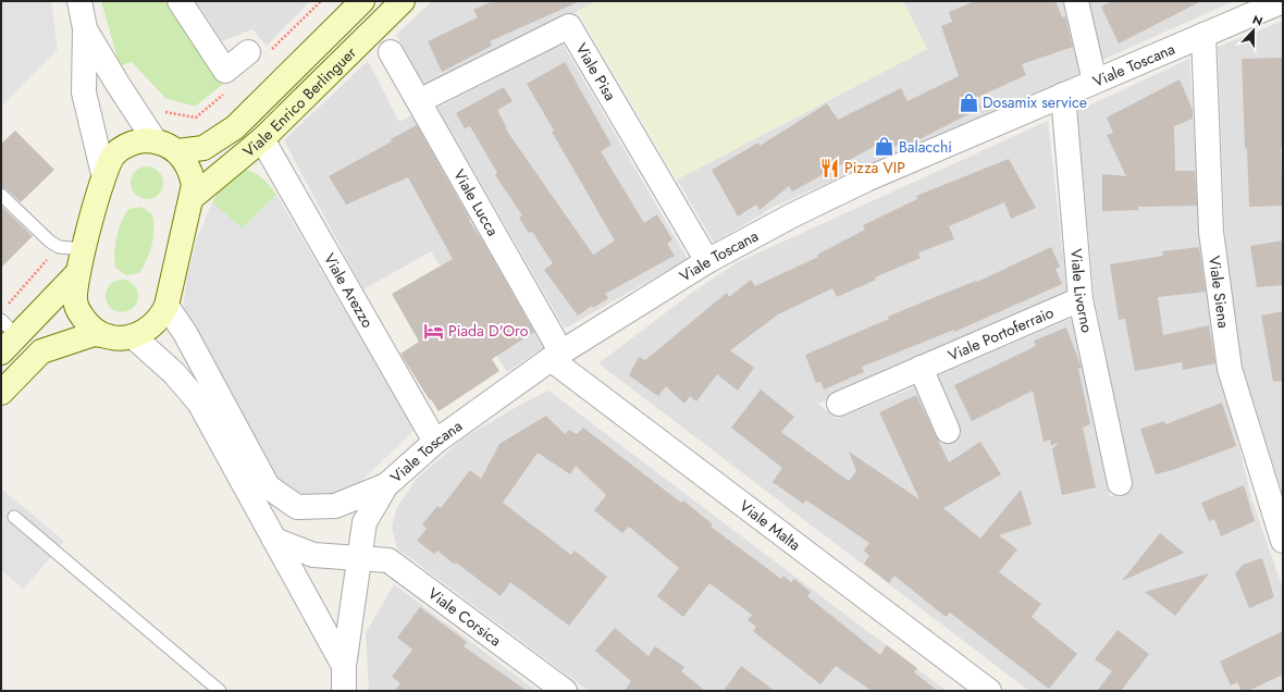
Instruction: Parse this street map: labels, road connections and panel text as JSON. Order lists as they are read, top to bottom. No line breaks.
{"streets":{"main road":["Viale Enrico Berlinguer"],"street":["Viale Toscana","Viale Pisa","Viale Lucca","Viale Arezzo","Viale Livorno","Viale Siena","Viale Portoferraio","Viale Malta","Viale Corsica"]},"crossings":[["Viale Toscana","Viale Pisa"],["Viale Toscana","Viale Lucca"],["Viale Toscana","Viale Arezzo"],["Viale Toscana","Viale Livorno"],["Viale Toscana","Viale Siena"],["Viale Toscana","Viale Malta"],["Viale Toscana","Viale Corsica"],["Viale Pisa","Viale Lucca"],["Viale Enrico Berlinguer","Viale Arezzo"],["Viale Lucca","Viale Malta"],["Viale Livorno","Viale Portoferraio"]],"places":{"shop":["Dosamix service","Balacchi"],"restaurant":["Pizza VIP"],"hotel":["Piada D'Oro"]},"north":"top"}
